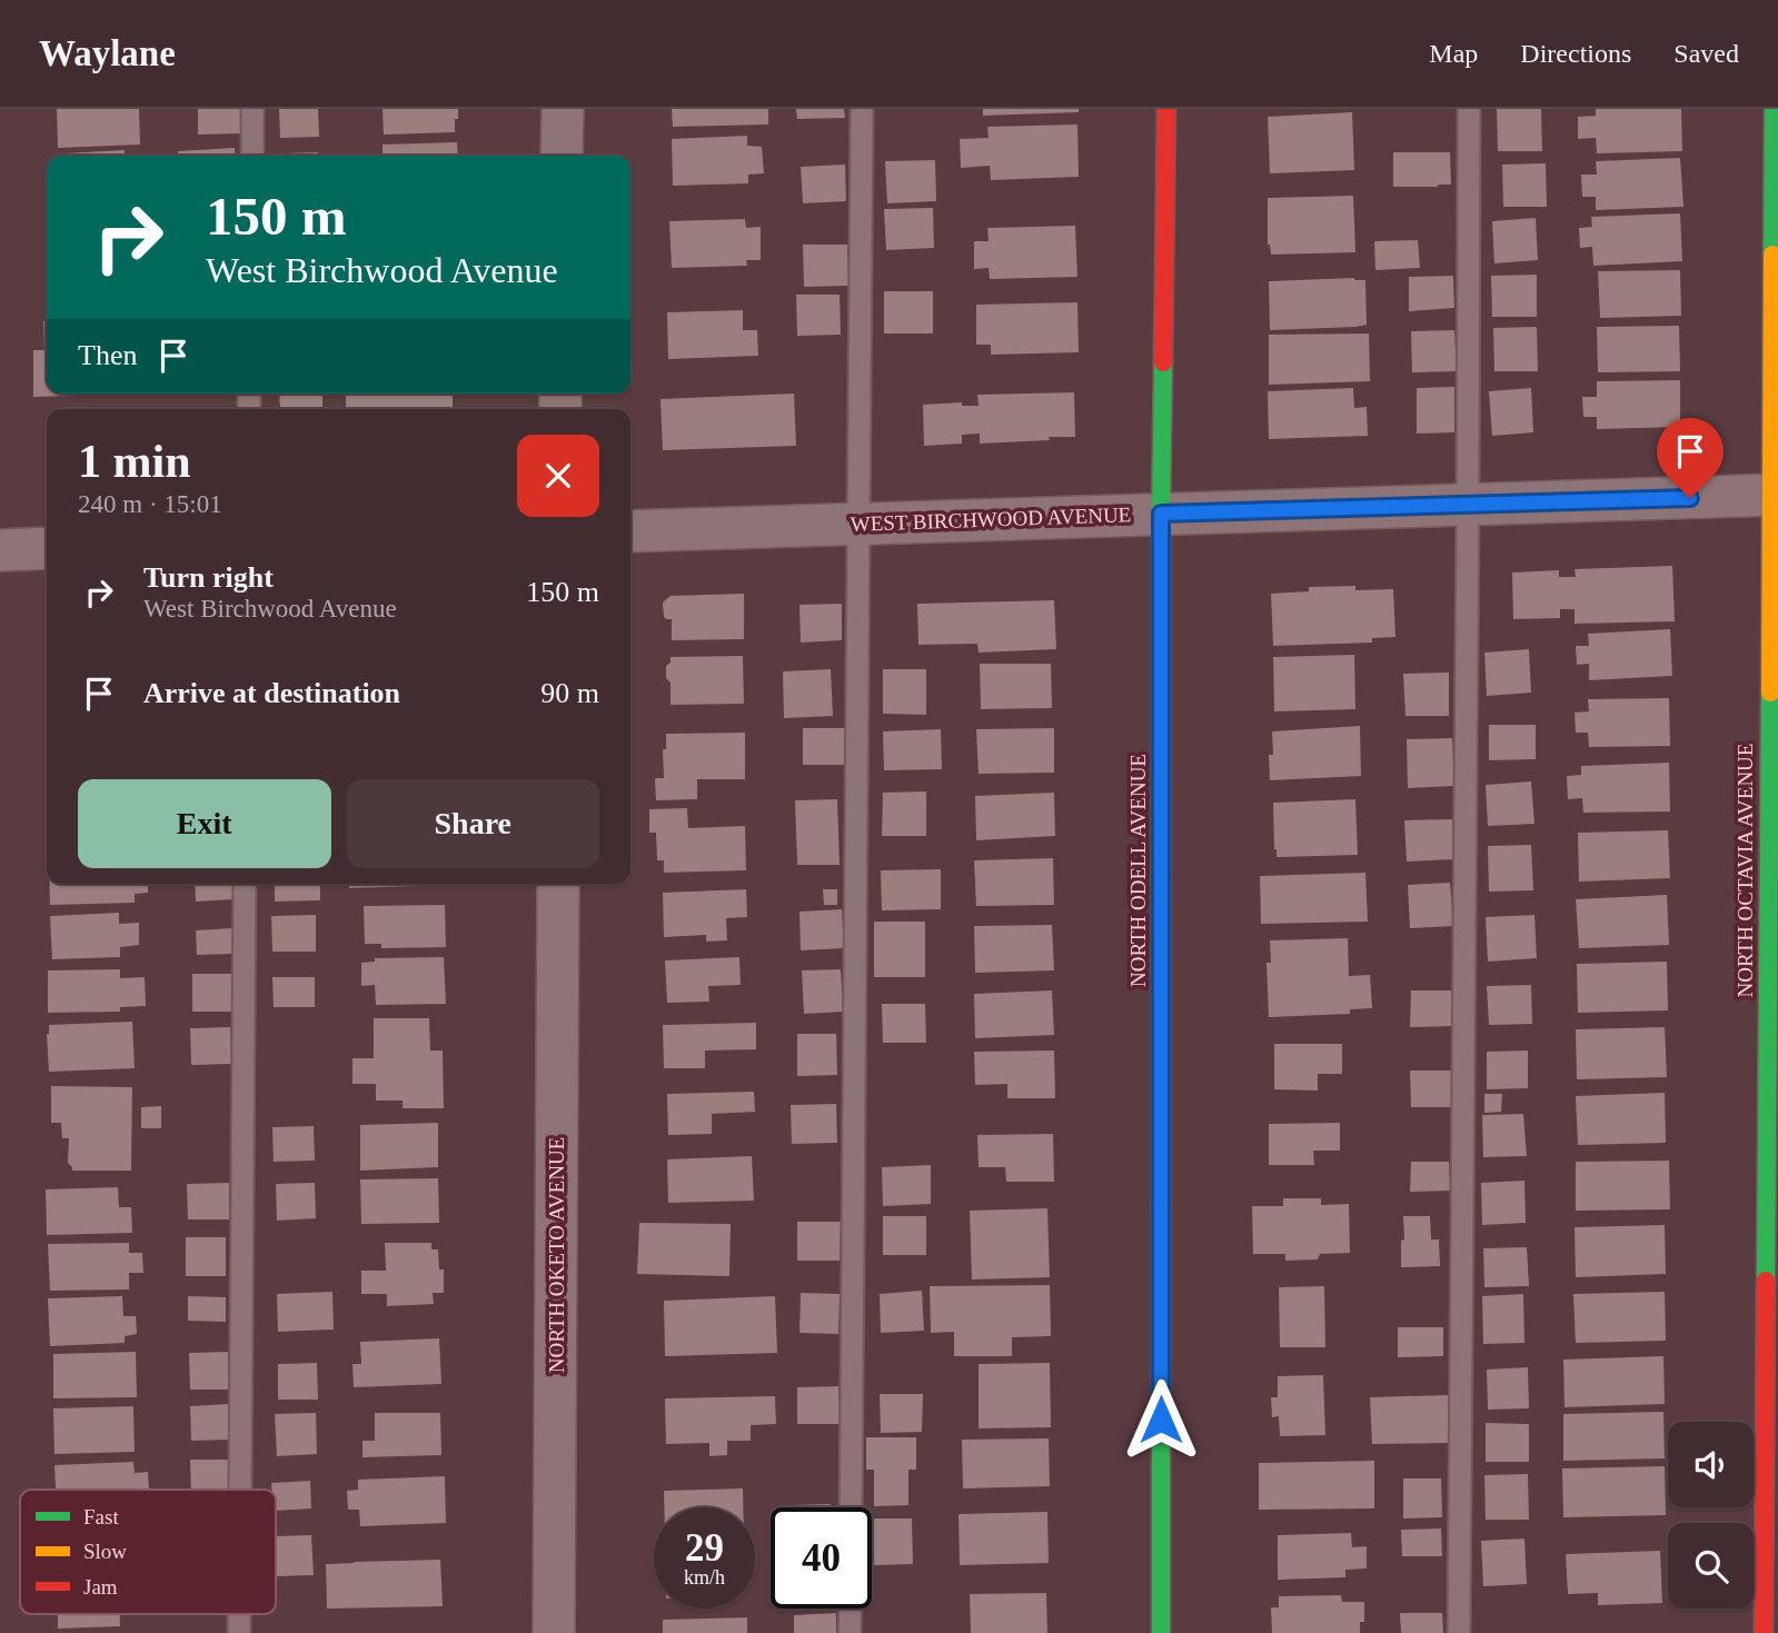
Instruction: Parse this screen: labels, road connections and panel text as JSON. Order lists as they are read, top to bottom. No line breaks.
{"streets":{"street":["WEST BIRCHWOOD AVENUE","NORTH ODELL AVENUE","NORTH OCTAVIA AVENUE","NORTH OKETO AVENUE"]},"crossings":[["WEST BIRCHWOOD AVENUE","NORTH ODELL AVENUE"],["WEST BIRCHWOOD AVENUE","NORTH OCTAVIA AVENUE"]],"legend":["Fast","Slow","Jam"],"page":{"header":"Waylane","nav":["Map","Directions","Saved"],"turn":["150 m","West Birchwood Avenue"],"then":"Then","heading":["1 min","240 m · 15:01"],"list":[{"name":"Turn right","note":"West Birchwood Avenue","value":"150 m"},{"name":"Arrive at destination","value":"90 m"}],"buttons":["Exit","Share"],"speed":"29 km/h","limit":"40"}}
